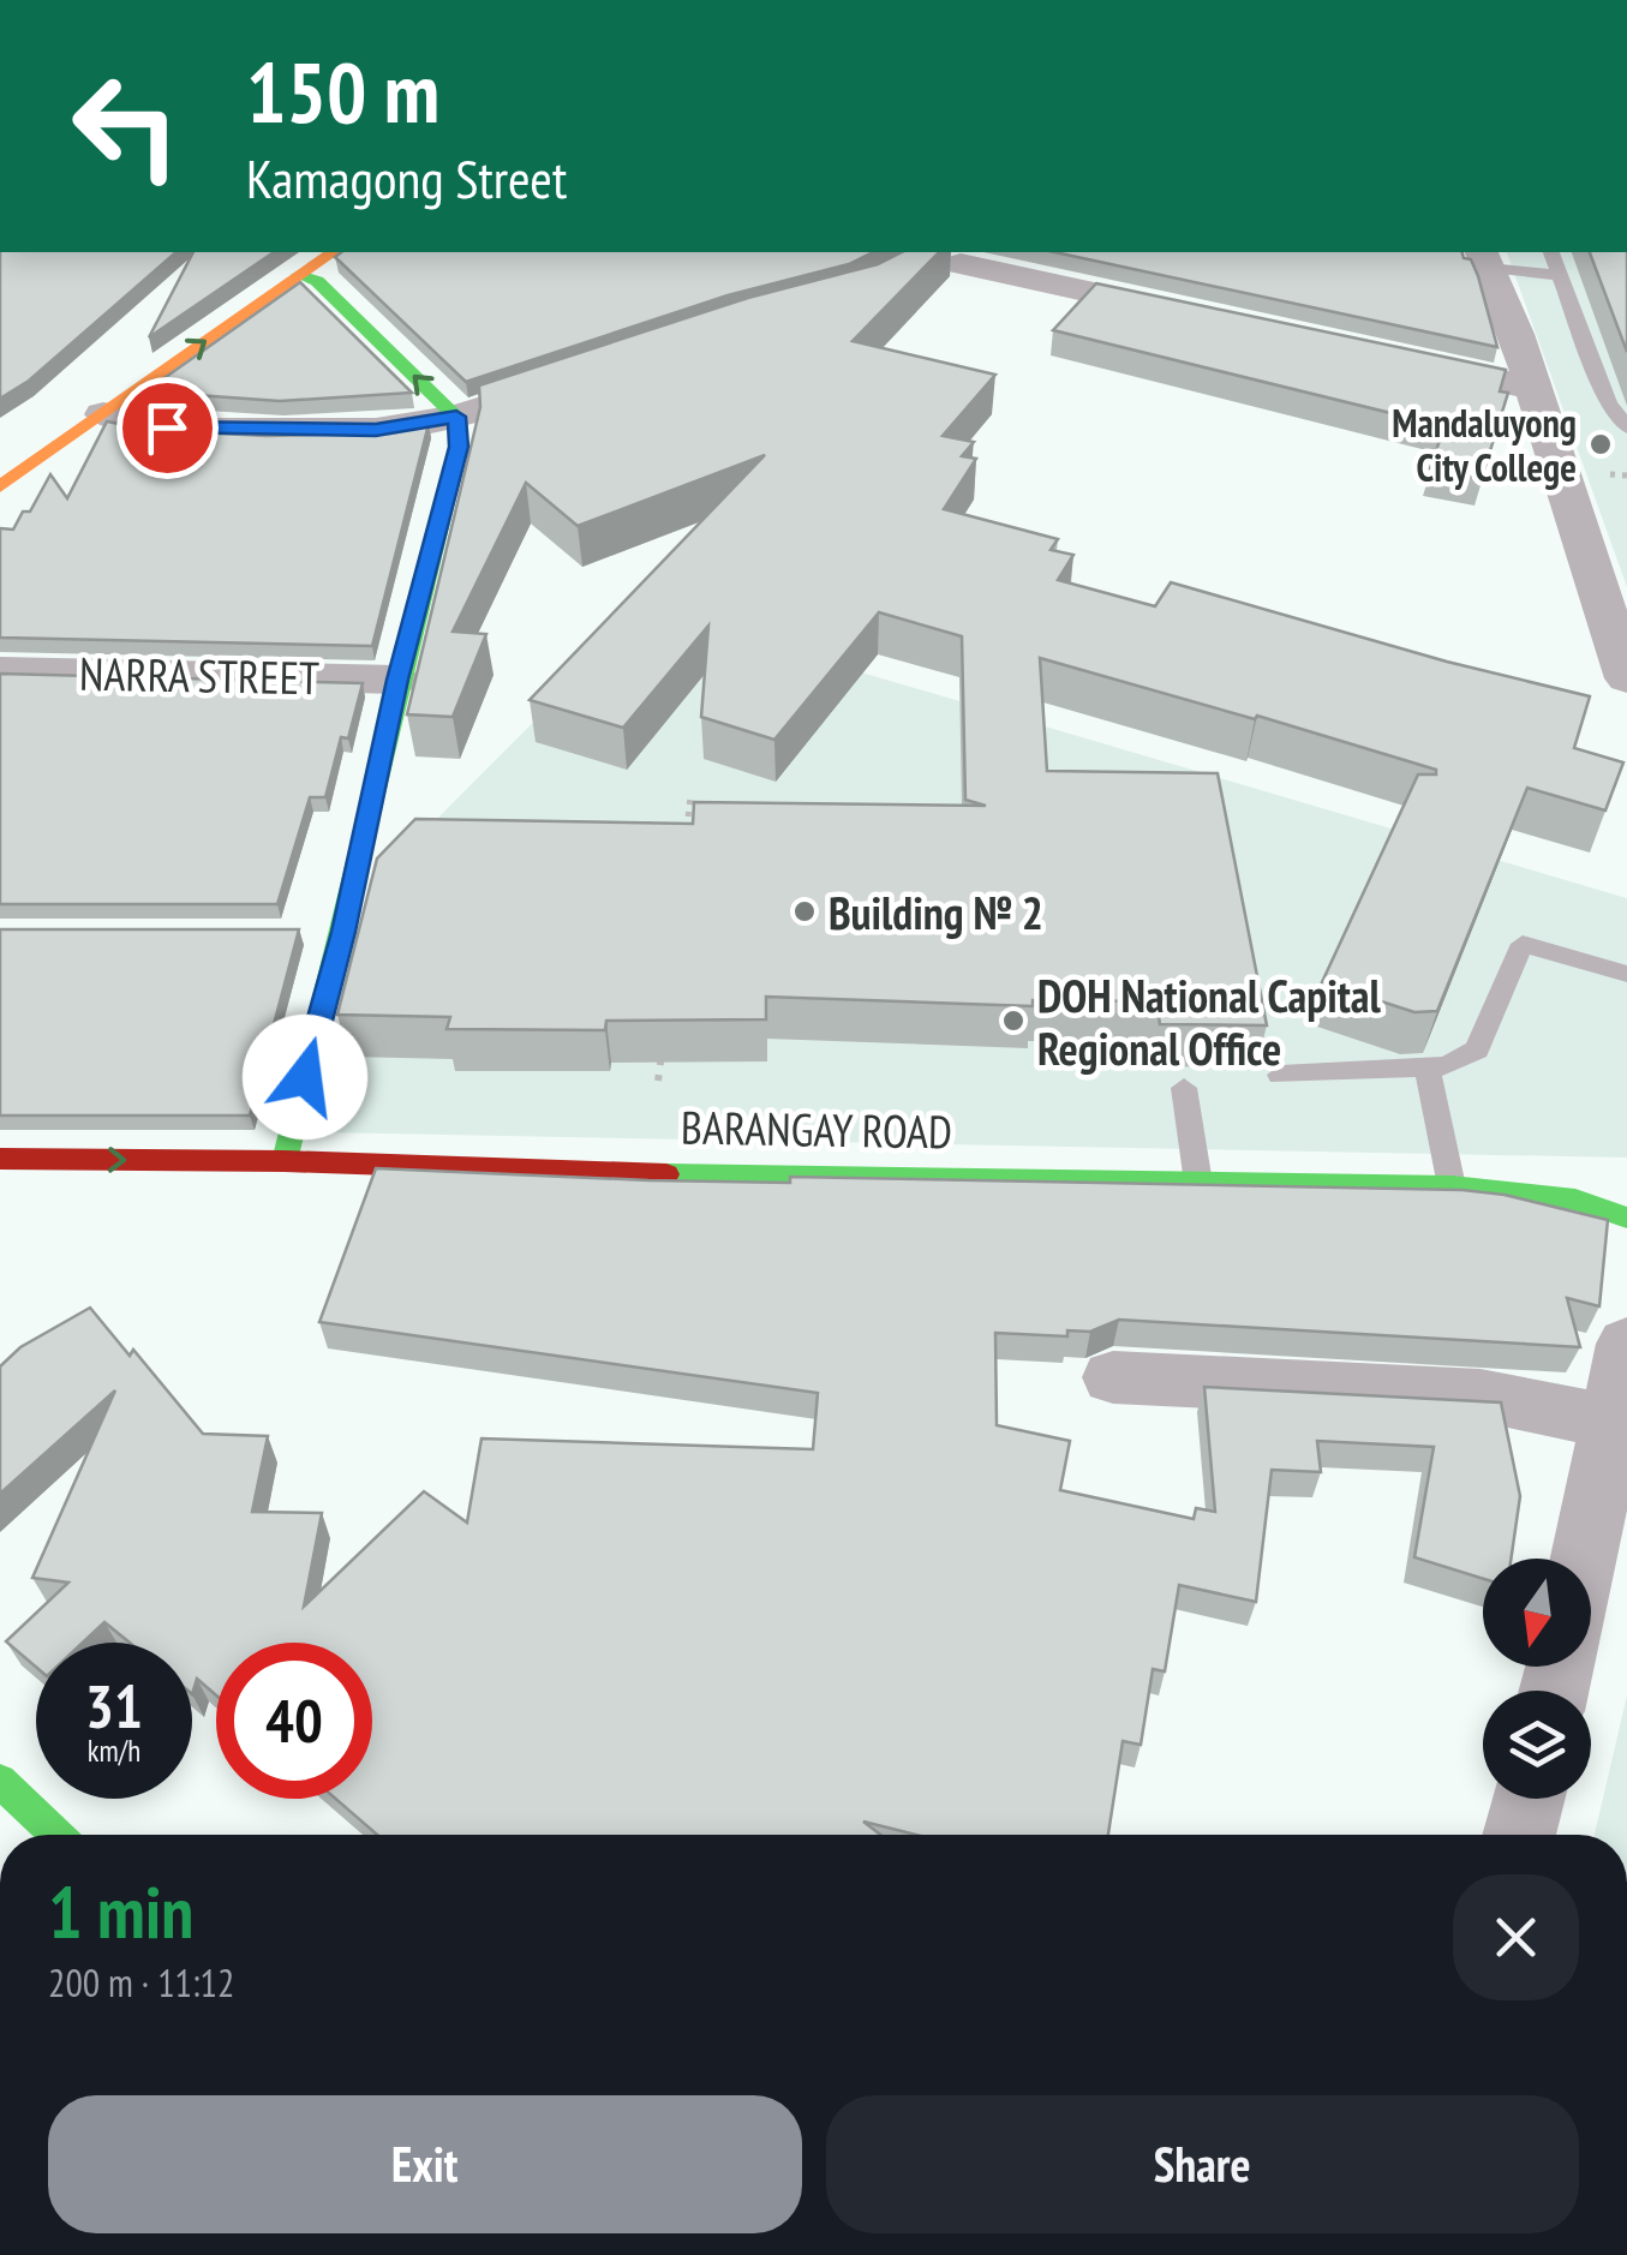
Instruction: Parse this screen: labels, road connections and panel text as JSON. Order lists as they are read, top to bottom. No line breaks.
{"streets":{"street":["NARRA STREET","BARANGAY ROAD"]},"places":["Mandaluyong City College","Building № 2","DOH National Capital Regional Office"],"north":"bottom","page":{"turn":["150 m","Kamagong Street"],"speed":"31 km/h","limit":"40","heading":["1 min","200 m · 11:12"],"buttons":["Exit","Share"]}}
